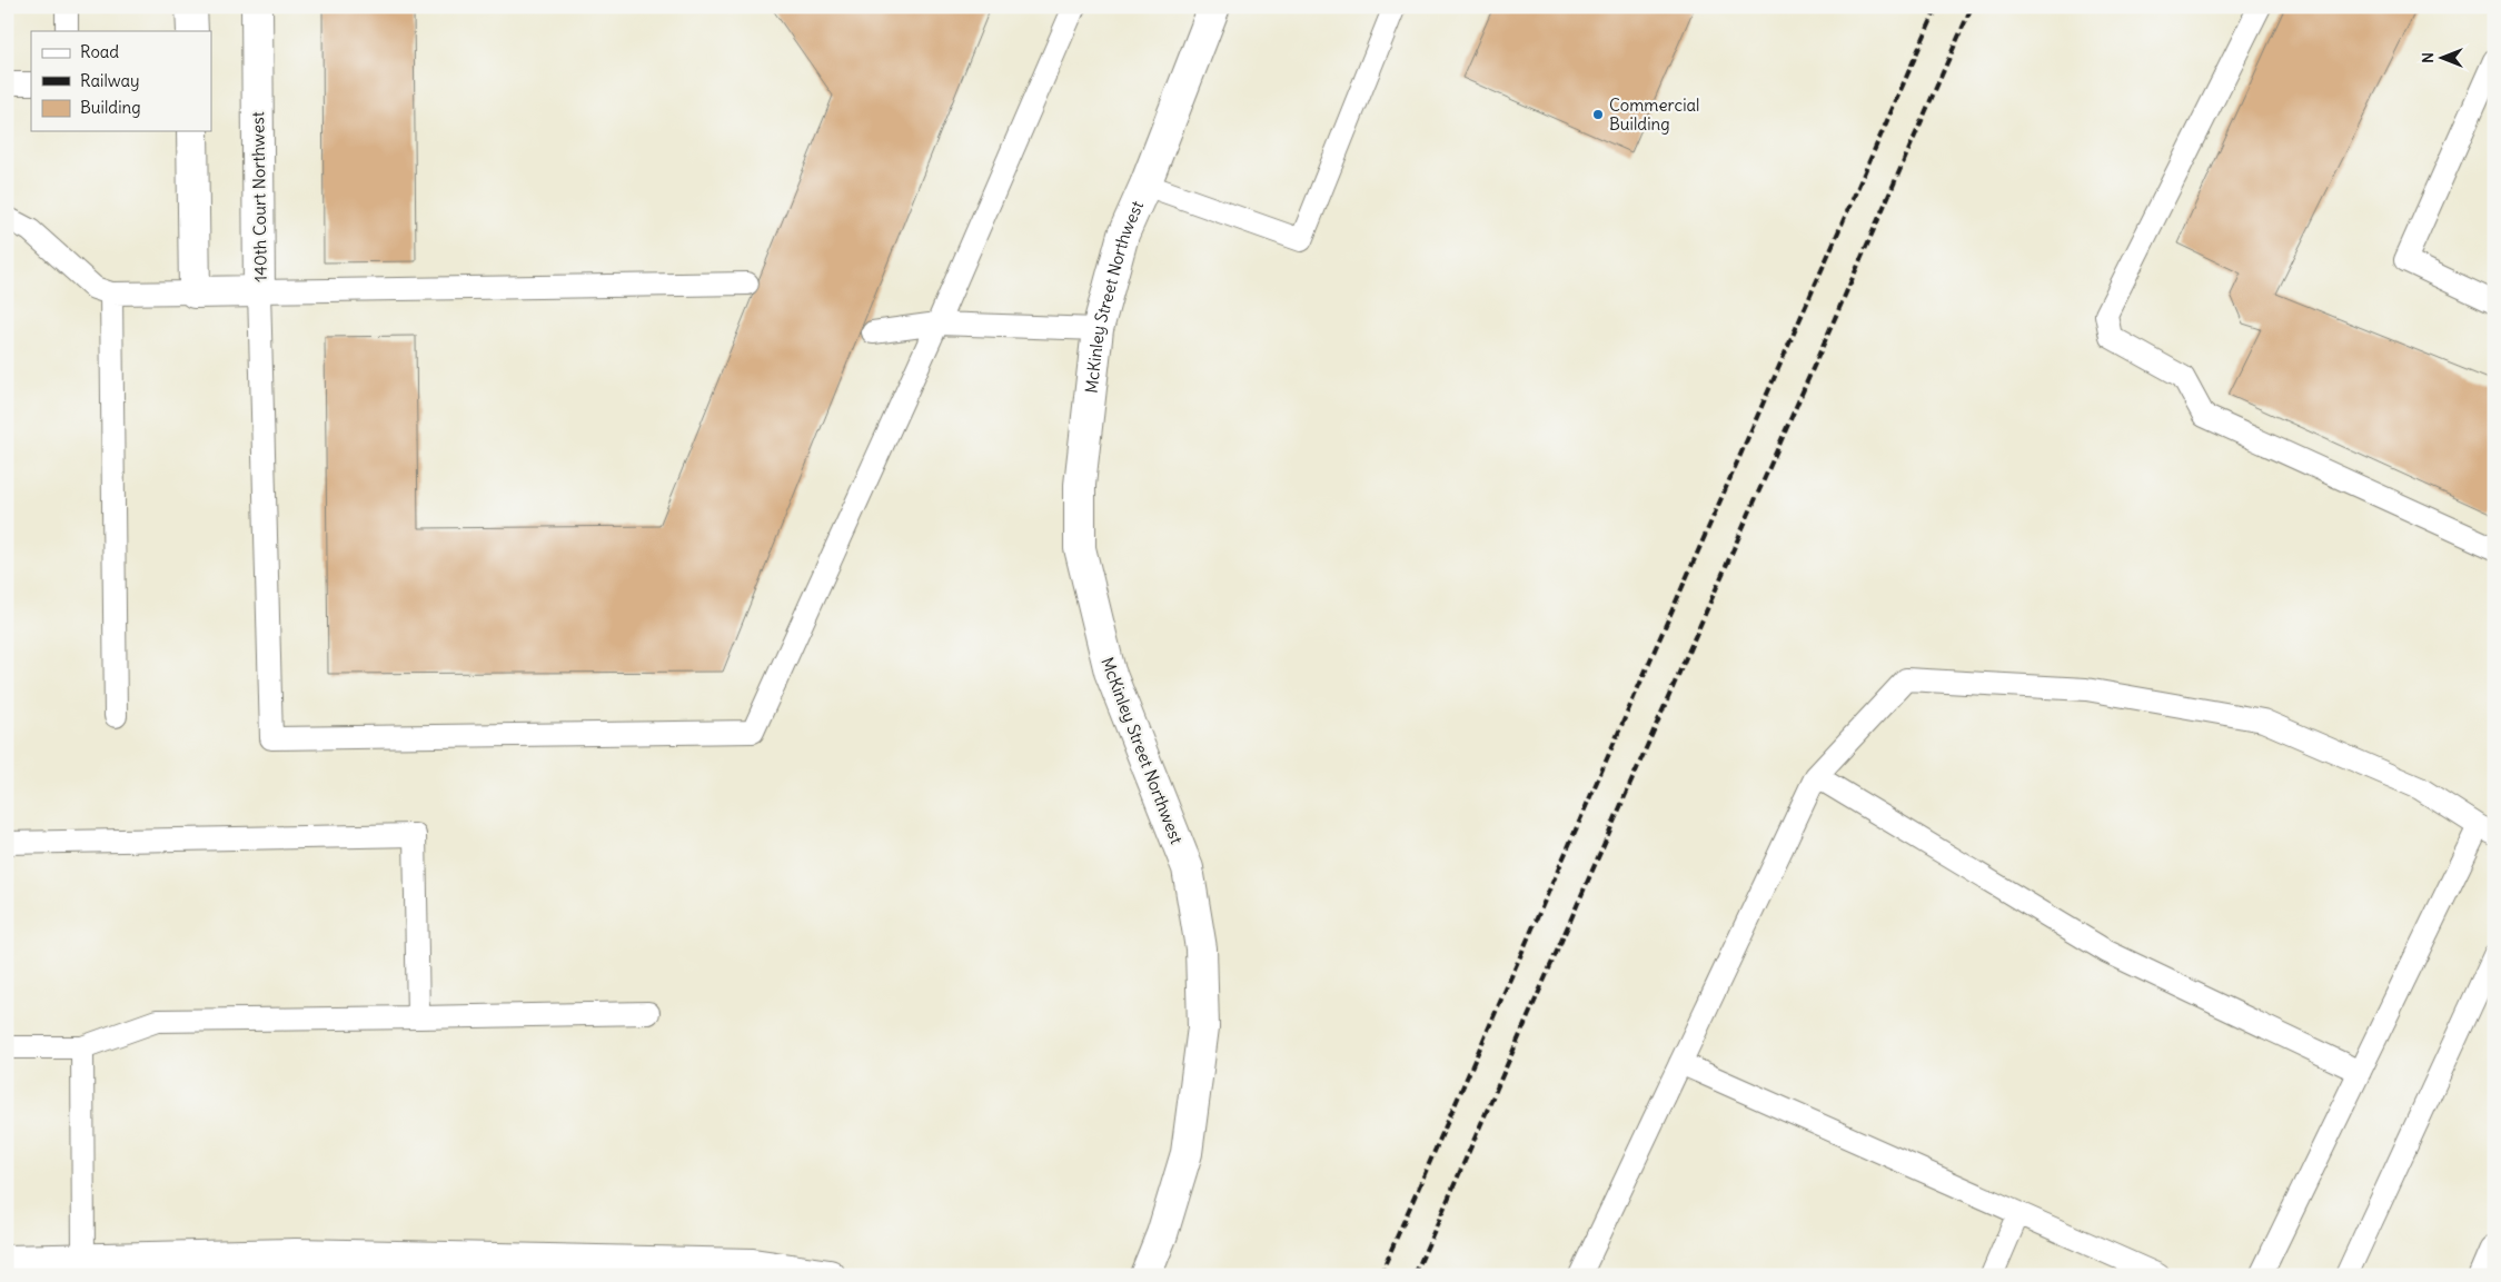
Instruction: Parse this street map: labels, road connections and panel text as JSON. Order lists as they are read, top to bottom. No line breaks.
{"streets":{"main road":["140th Court Northwest","McKinley Street Northwest"]},"places":["Commercial Building"],"legend":["Road","Railway","Building"],"north":"left"}
